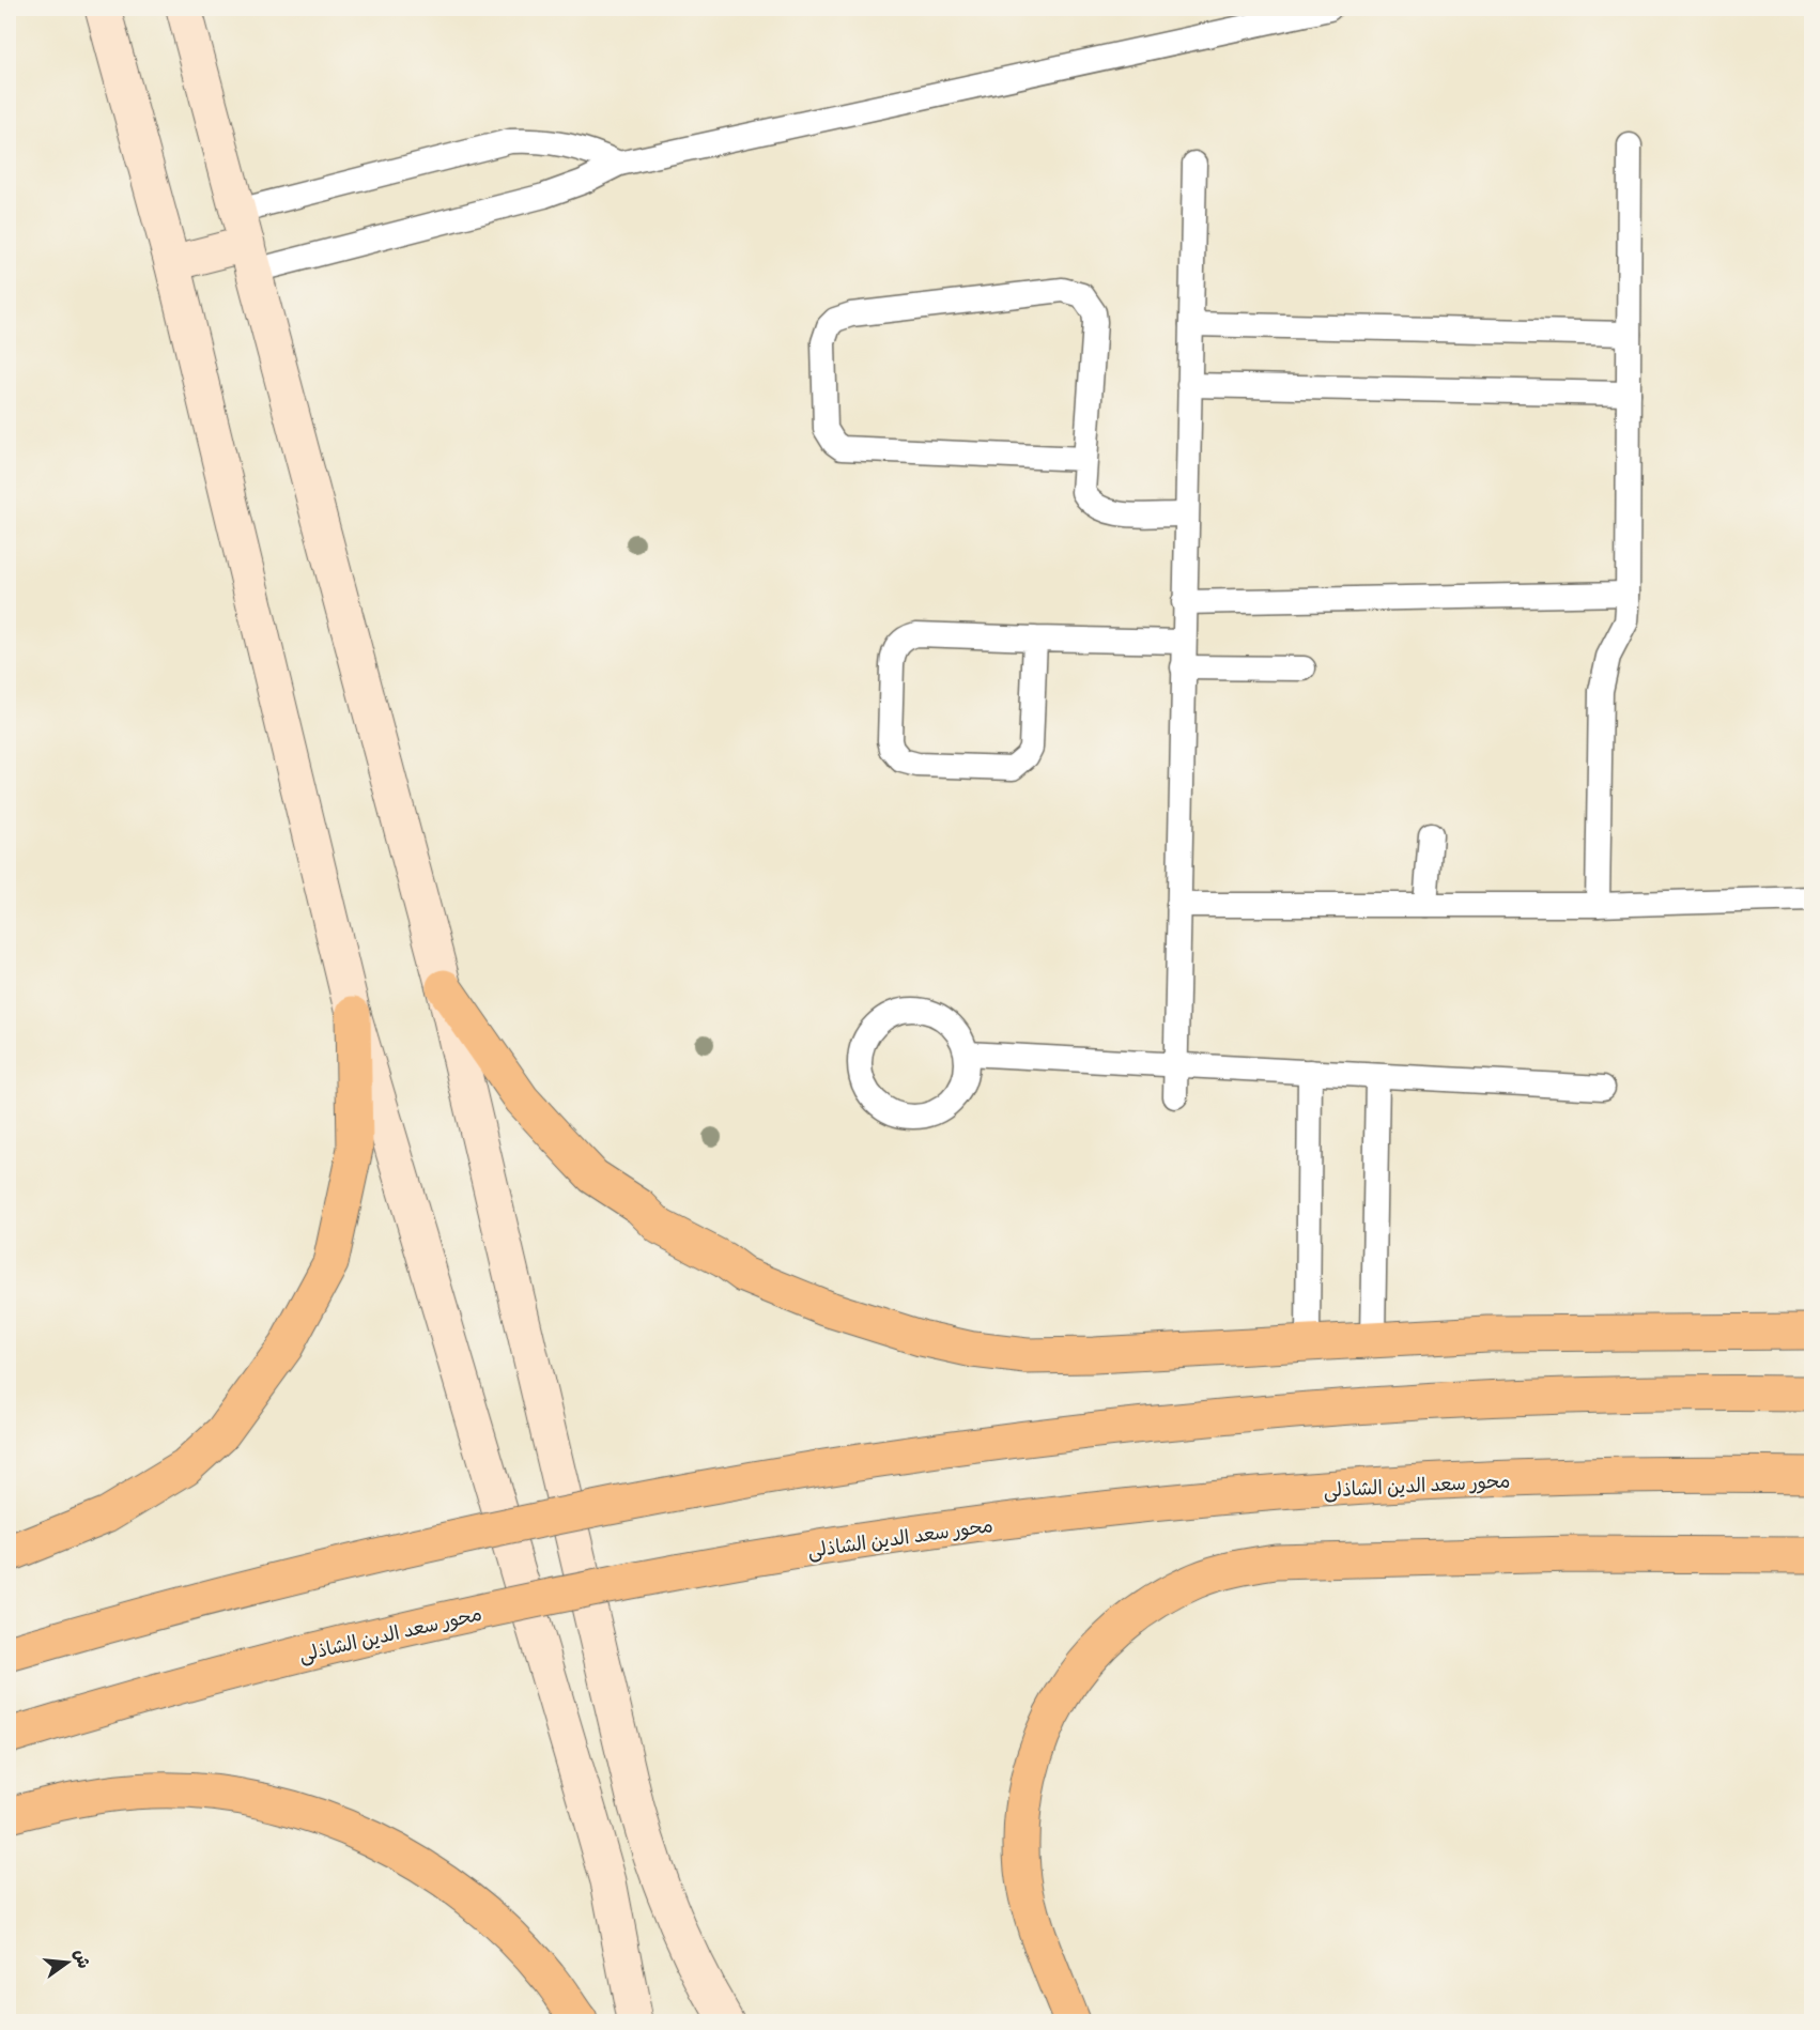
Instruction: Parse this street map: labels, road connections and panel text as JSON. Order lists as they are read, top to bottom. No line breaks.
{"streets":{"highway":["محور سعد الدين الشاذلى"]},"north":"right"}
